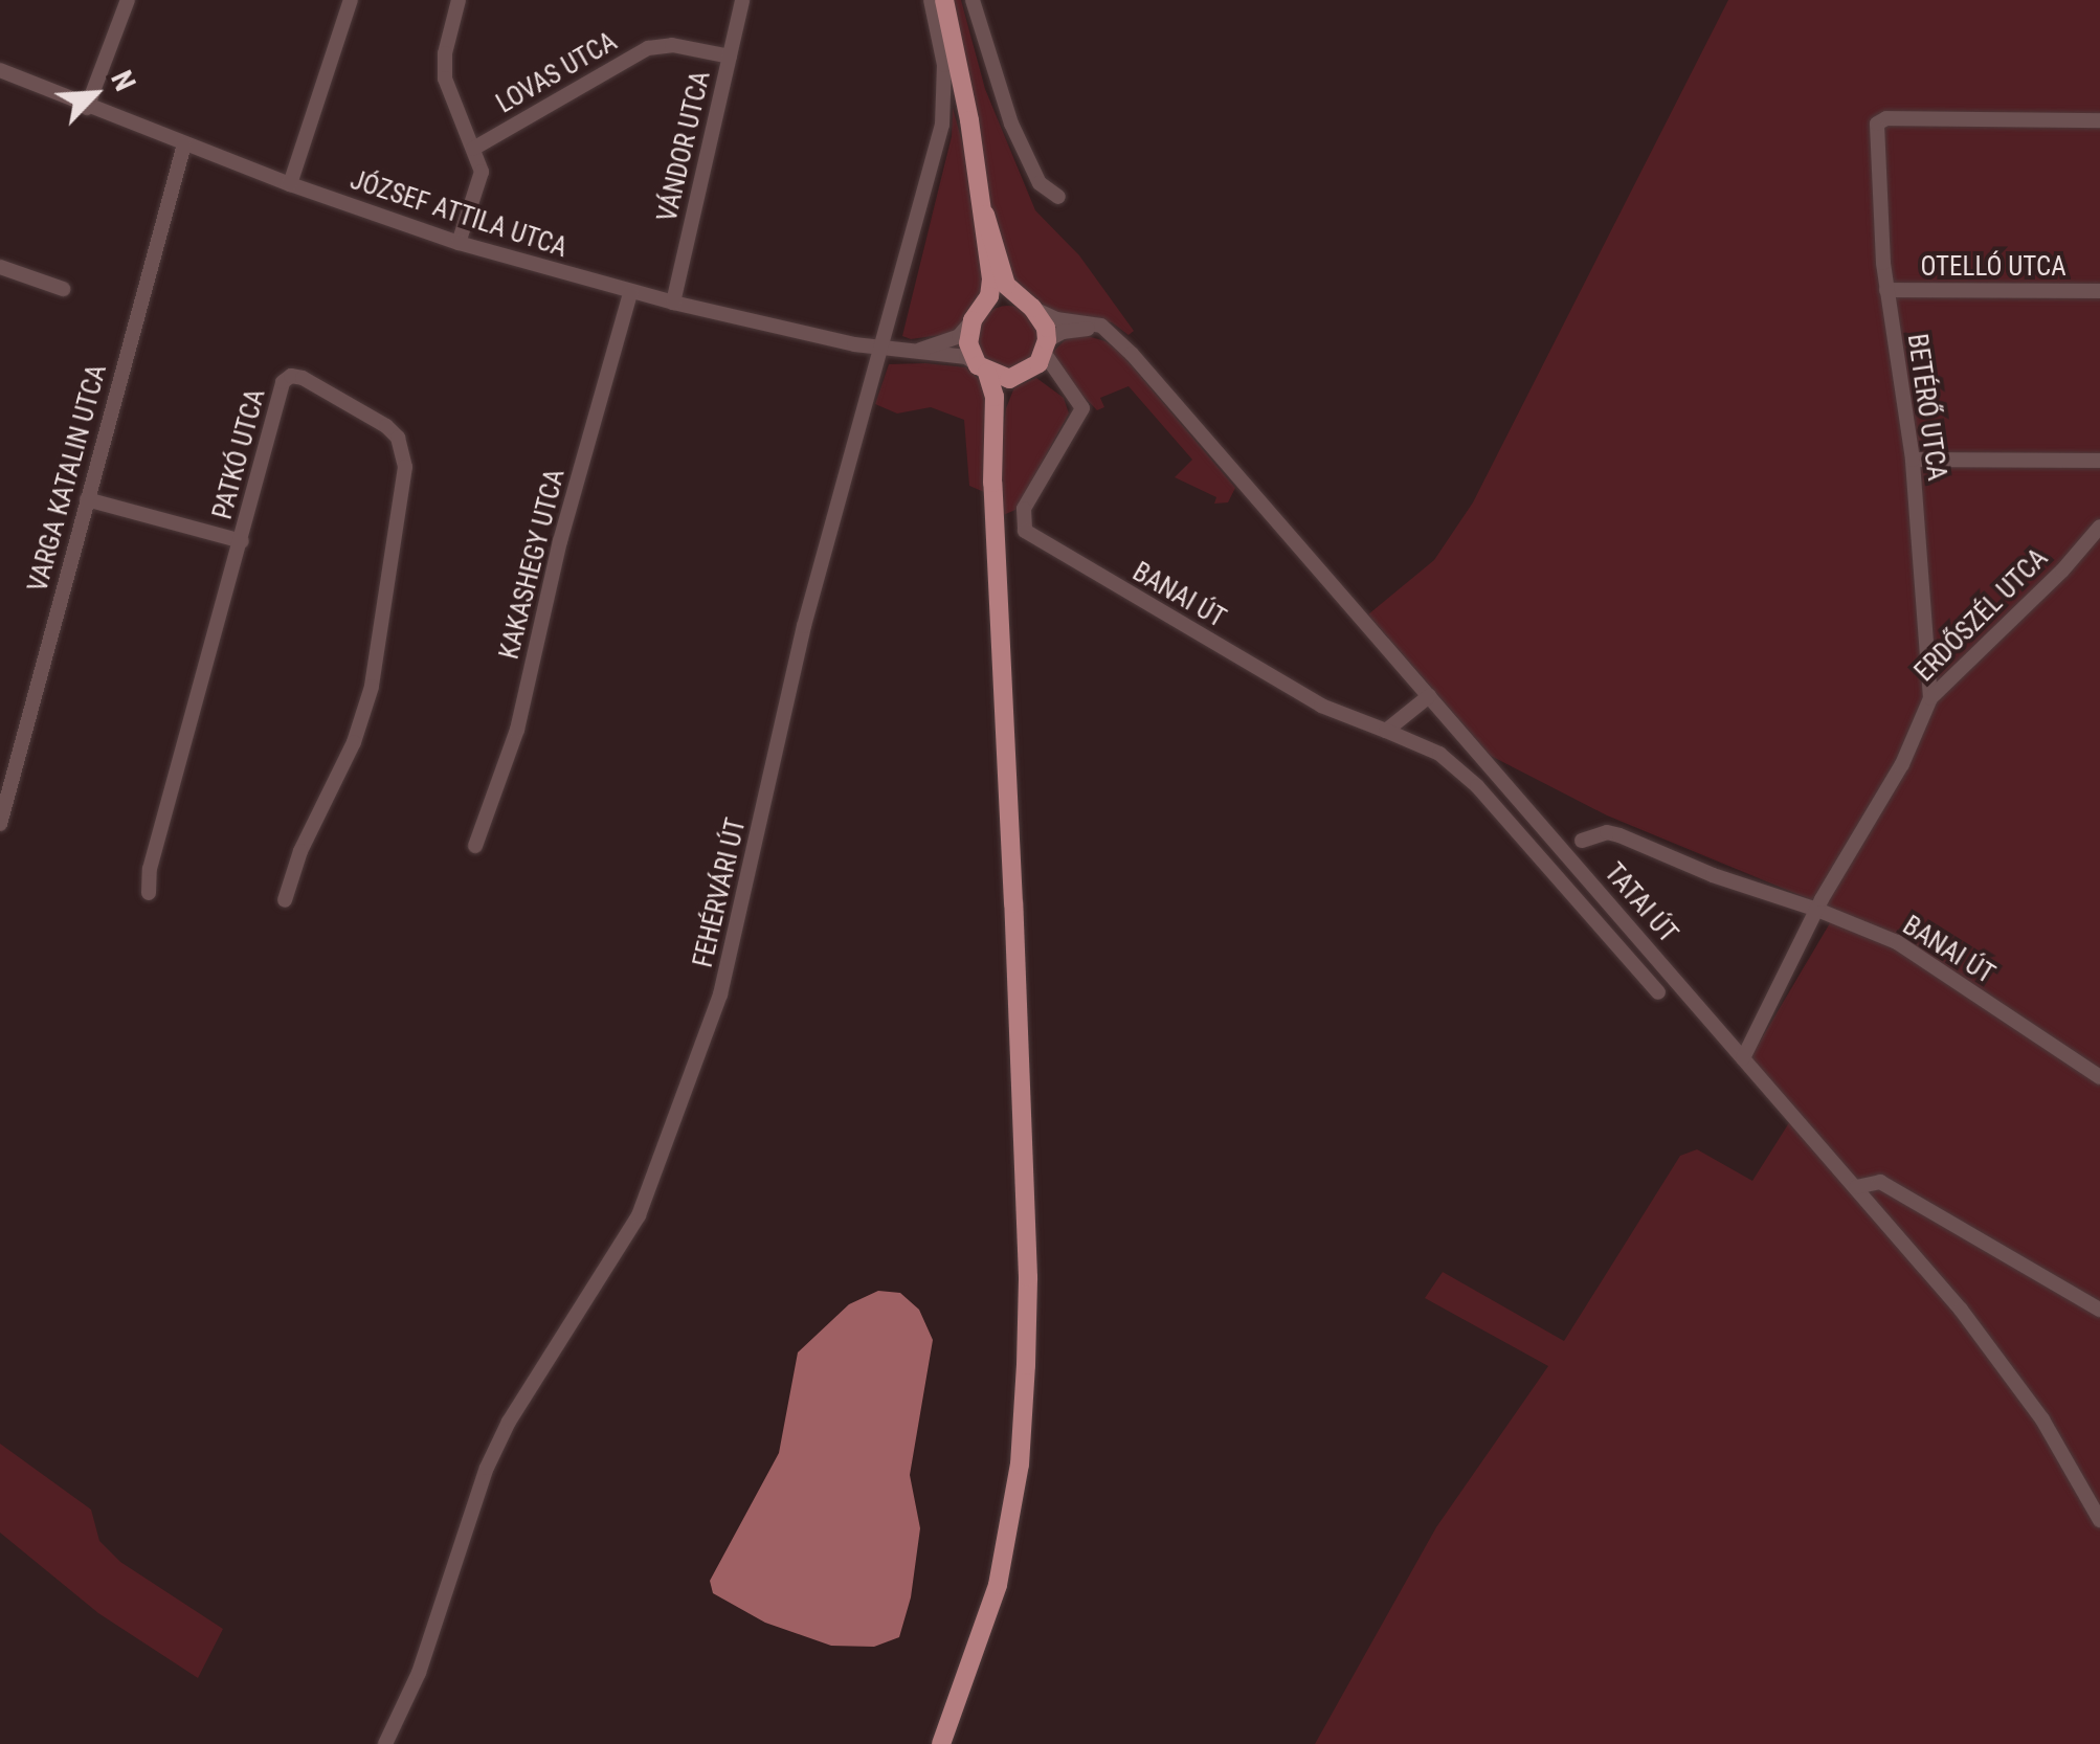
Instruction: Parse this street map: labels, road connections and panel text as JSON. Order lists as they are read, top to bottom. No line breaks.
{"streets":{"street":["LOVAS UTCA","VÁNDOR UTCA","JÓZSEF ATTILA UTCA","OTELLÓ UTCA","BETÉRŐ UTCA","PATKÓ UTCA","VARGA KATALIN UTCA","KAKASHEGY UTCA","BANAI ÚT","ERDŐSZÉL UTCA","FEHÉRVÁRI ÚT","TATAI ÚT"]},"crossings":[["LOVAS UTCA","VÁNDOR UTCA"],["VÁNDOR UTCA","JÓZSEF ATTILA UTCA"],["JÓZSEF ATTILA UTCA","VARGA KATALIN UTCA"],["JÓZSEF ATTILA UTCA","KAKASHEGY UTCA"],["JÓZSEF ATTILA UTCA","FEHÉRVÁRI ÚT"],["JÓZSEF ATTILA UTCA","TATAI ÚT"],["OTELLÓ UTCA","BETÉRŐ UTCA"],["BETÉRŐ UTCA","ERDŐSZÉL UTCA"],["BANAI ÚT","ERDŐSZÉL UTCA"],["BANAI ÚT","TATAI ÚT"],["ERDŐSZÉL UTCA","TATAI ÚT"]],"north":"top right"}
